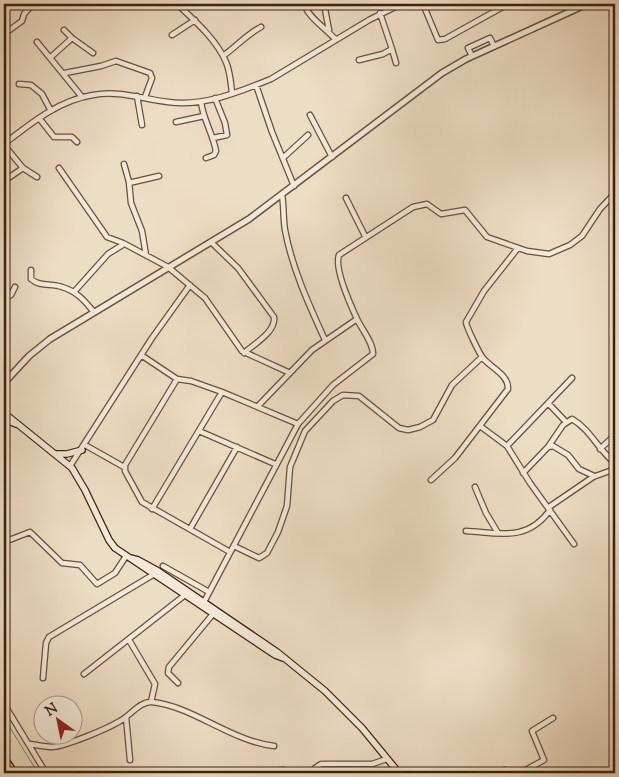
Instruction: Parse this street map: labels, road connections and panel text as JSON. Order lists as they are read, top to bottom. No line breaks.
{"north":"top left"}
